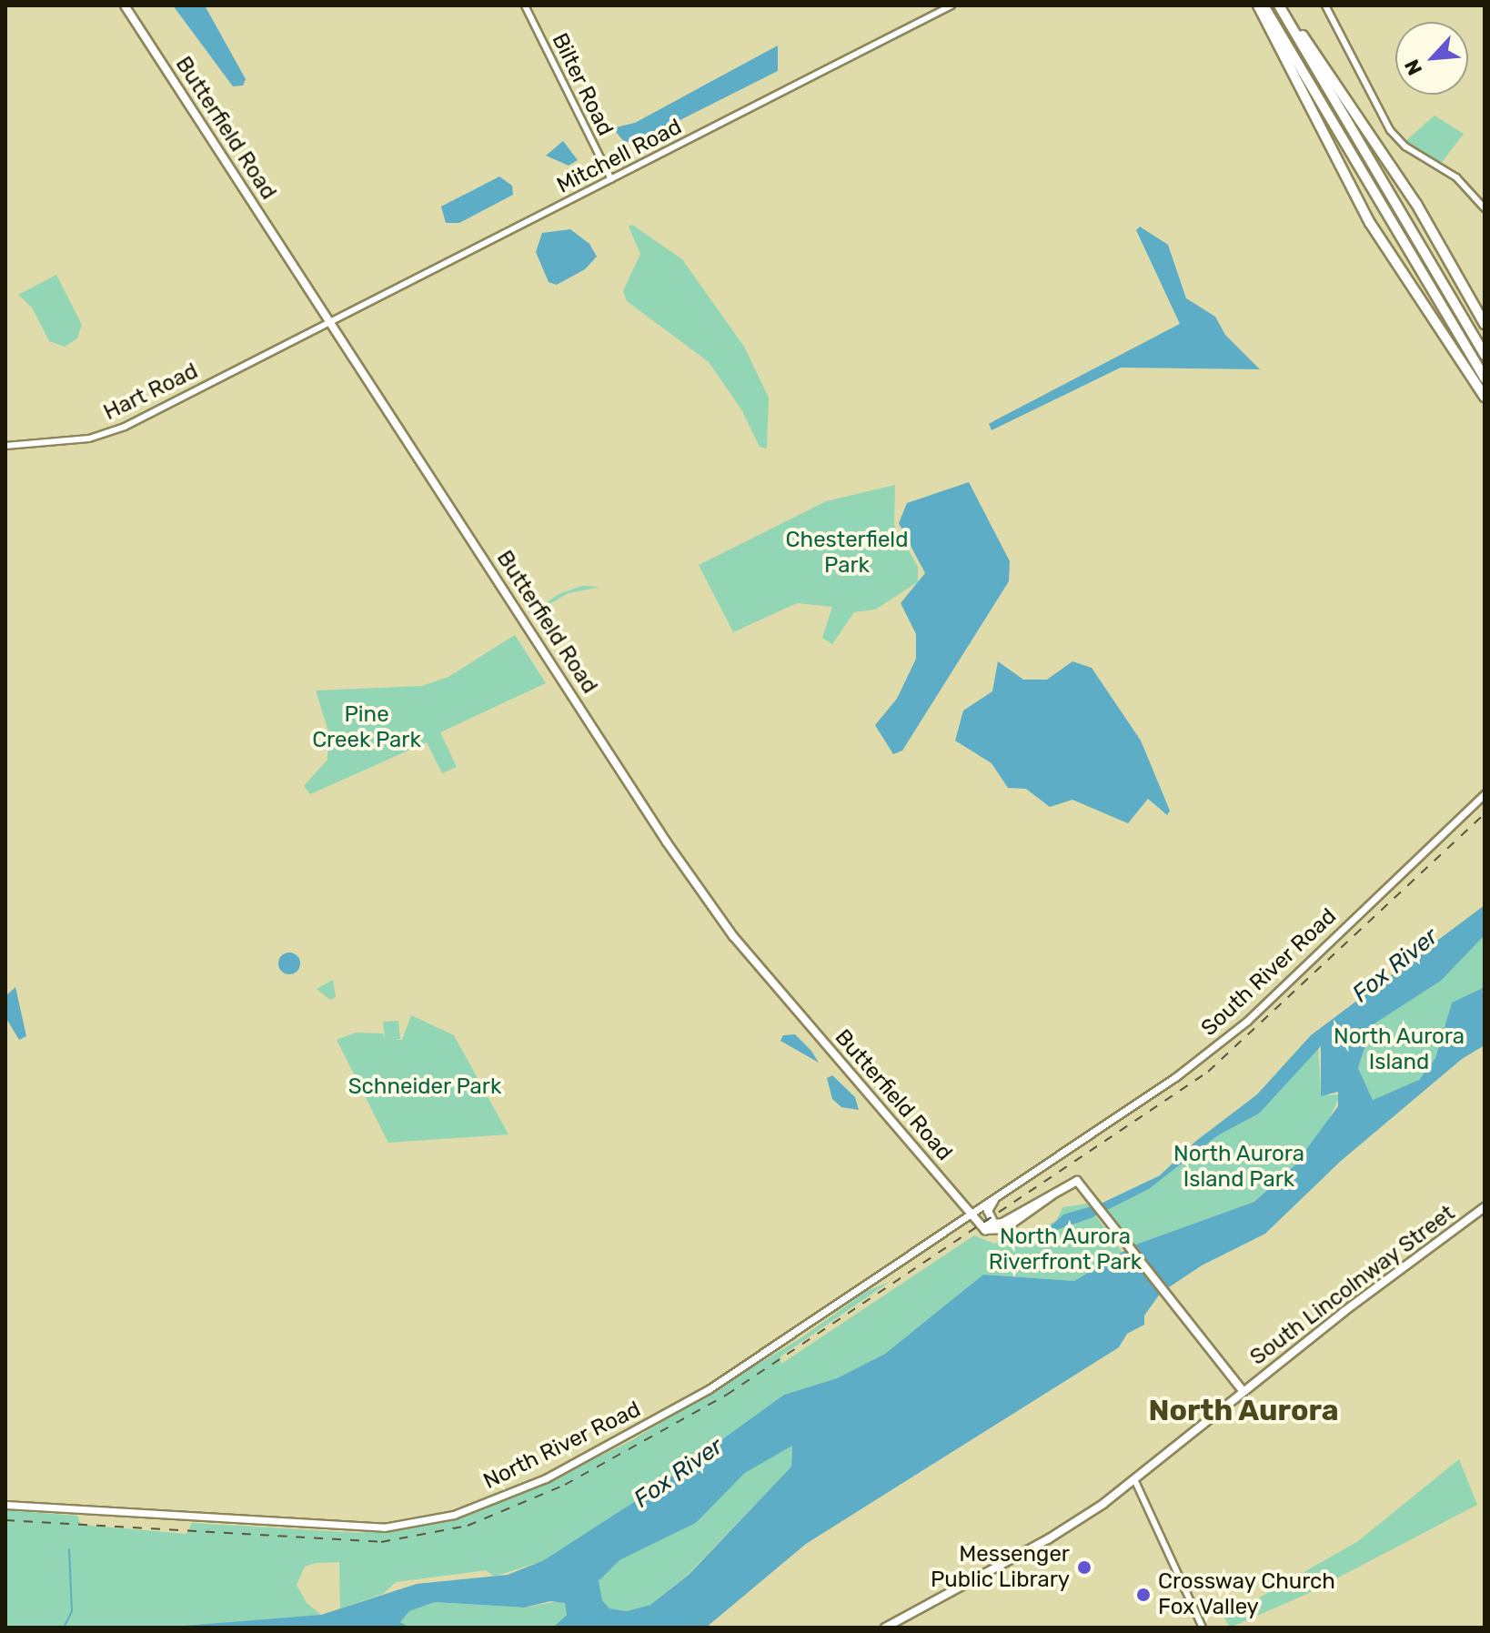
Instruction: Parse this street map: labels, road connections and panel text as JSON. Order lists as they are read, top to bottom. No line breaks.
{"streets":{"main road":["Butterfield Road","South River Road","South Lincolnway Street","North River Road"],"street":["Bilter Road","Mitchell Road","Hart Road"]},"crossings":[["Bilter Road","Mitchell Road"],["Butterfield Road","Mitchell Road"],["Butterfield Road","North River Road"],["Mitchell Road","Hart Road"],["South River Road","North River Road"]],"districts":["North Aurora"],"water":["Fox River"],"parks":["Chesterfield Park","Pine Creek Park","North Aurora Island","Schneider Park","North Aurora Island Park","North Aurora Riverfront Park"],"places":["Messenger Public Library","Crossway Church Fox Valley"],"north":"bottom left"}
